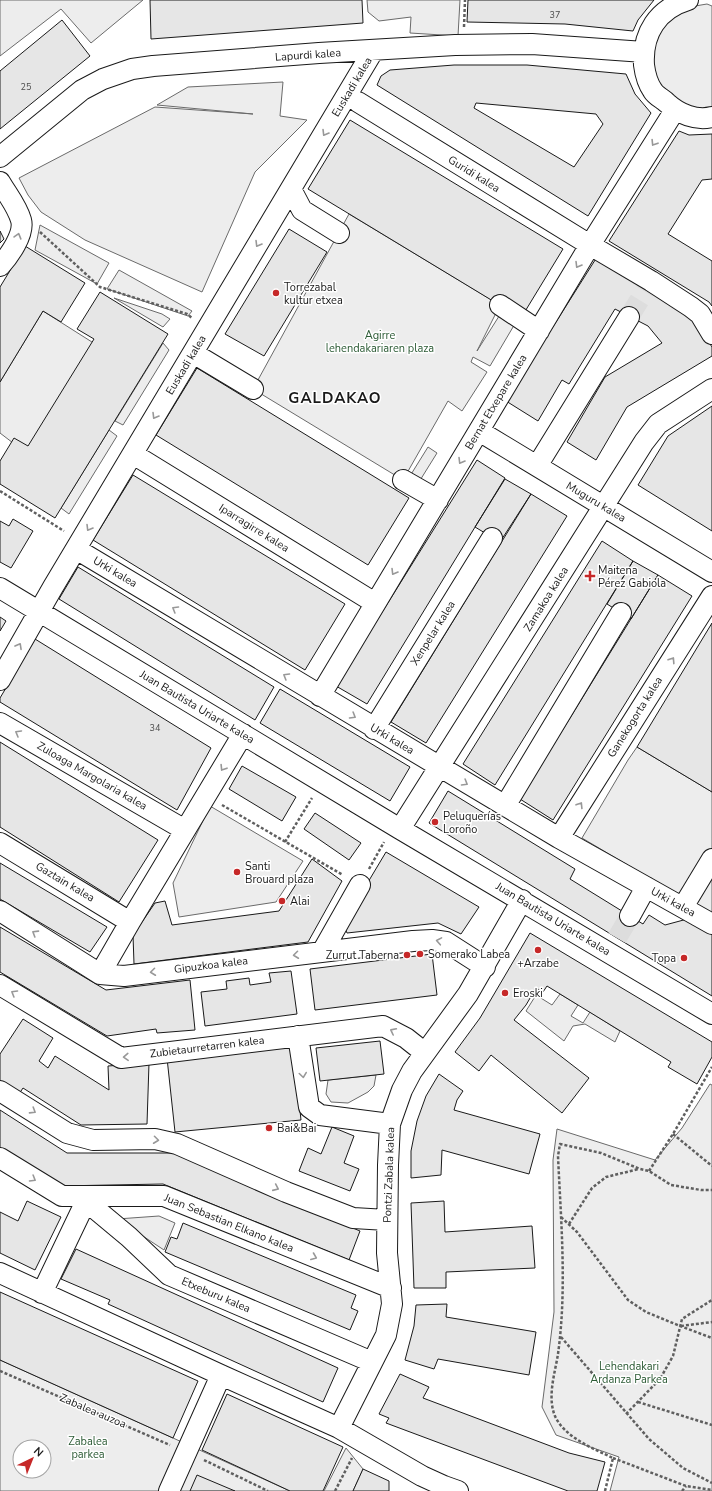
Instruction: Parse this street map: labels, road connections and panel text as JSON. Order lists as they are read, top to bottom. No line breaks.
{"streets":{"street":["Lapurdi kalea","Euskadi kalea","Guridi kalea","Bernat Etxepare kalea","Muguru kalea","Iparragirre kalea","Urki kalea","Zamakoa kalea","Xenpelar kalea","Juan Bautista Uriarte kalea","Ganekogorta kalea","Zuloaga Margolaria kalea","Gaztain kalea","Gipuzkoa kalea","Zubietaurretarren kalea","Pontzi Zabala kalea","Juan Sebastian Elkano kalea","Etxeburu kalea"],"path":["Zabalea auzoa"]},"crossings":[["Lapurdi kalea","Euskadi kalea"],["Euskadi kalea","Iparragirre kalea"],["Euskadi kalea","Urki kalea"],["Euskadi kalea","Juan Bautista Uriarte kalea"],["Guridi kalea","Bernat Etxepare kalea"],["Bernat Etxepare kalea","Muguru kalea"],["Bernat Etxepare kalea","Iparragirre kalea"],["Bernat Etxepare kalea","Urki kalea"],["Muguru kalea","Zamakoa kalea"],["Urki kalea","Zamakoa kalea"],["Urki kalea","Xenpelar kalea"],["Urki kalea","Ganekogorta kalea"],["Zamakoa kalea","Juan Bautista Uriarte kalea"],["Juan Bautista Uriarte kalea","Pontzi Zabala kalea"],["Gipuzkoa kalea","Pontzi Zabala kalea"],["Zubietaurretarren kalea","Pontzi Zabala kalea"],["Pontzi Zabala kalea","Juan Sebastian Elkano kalea"],["Pontzi Zabala kalea","Etxeburu kalea"],["Juan Sebastian Elkano kalea","Etxeburu kalea"]],"one_way":["Bernat Etxepare kalea","Zuloaga Margolaria kalea","Gipuzkoa kalea"],"districts":["GALDAKAO"],"parks":["Agirre lehendakariaren plaza","Lehendakari Ardanza Parkea","Zabalea parkea"],"places":{"other":["Torrezabal kultur etxea","Peluquerías Loroño","Santi Brouard plaza","Alai","+Arzabe","Somerako Labea","Zurrut Taberna","Topa","Eroski","Bai&Bai"],"health":["Maitena Pérez Gabiola"]},"house_numbers":["37","25","34"],"north":"top right"}
